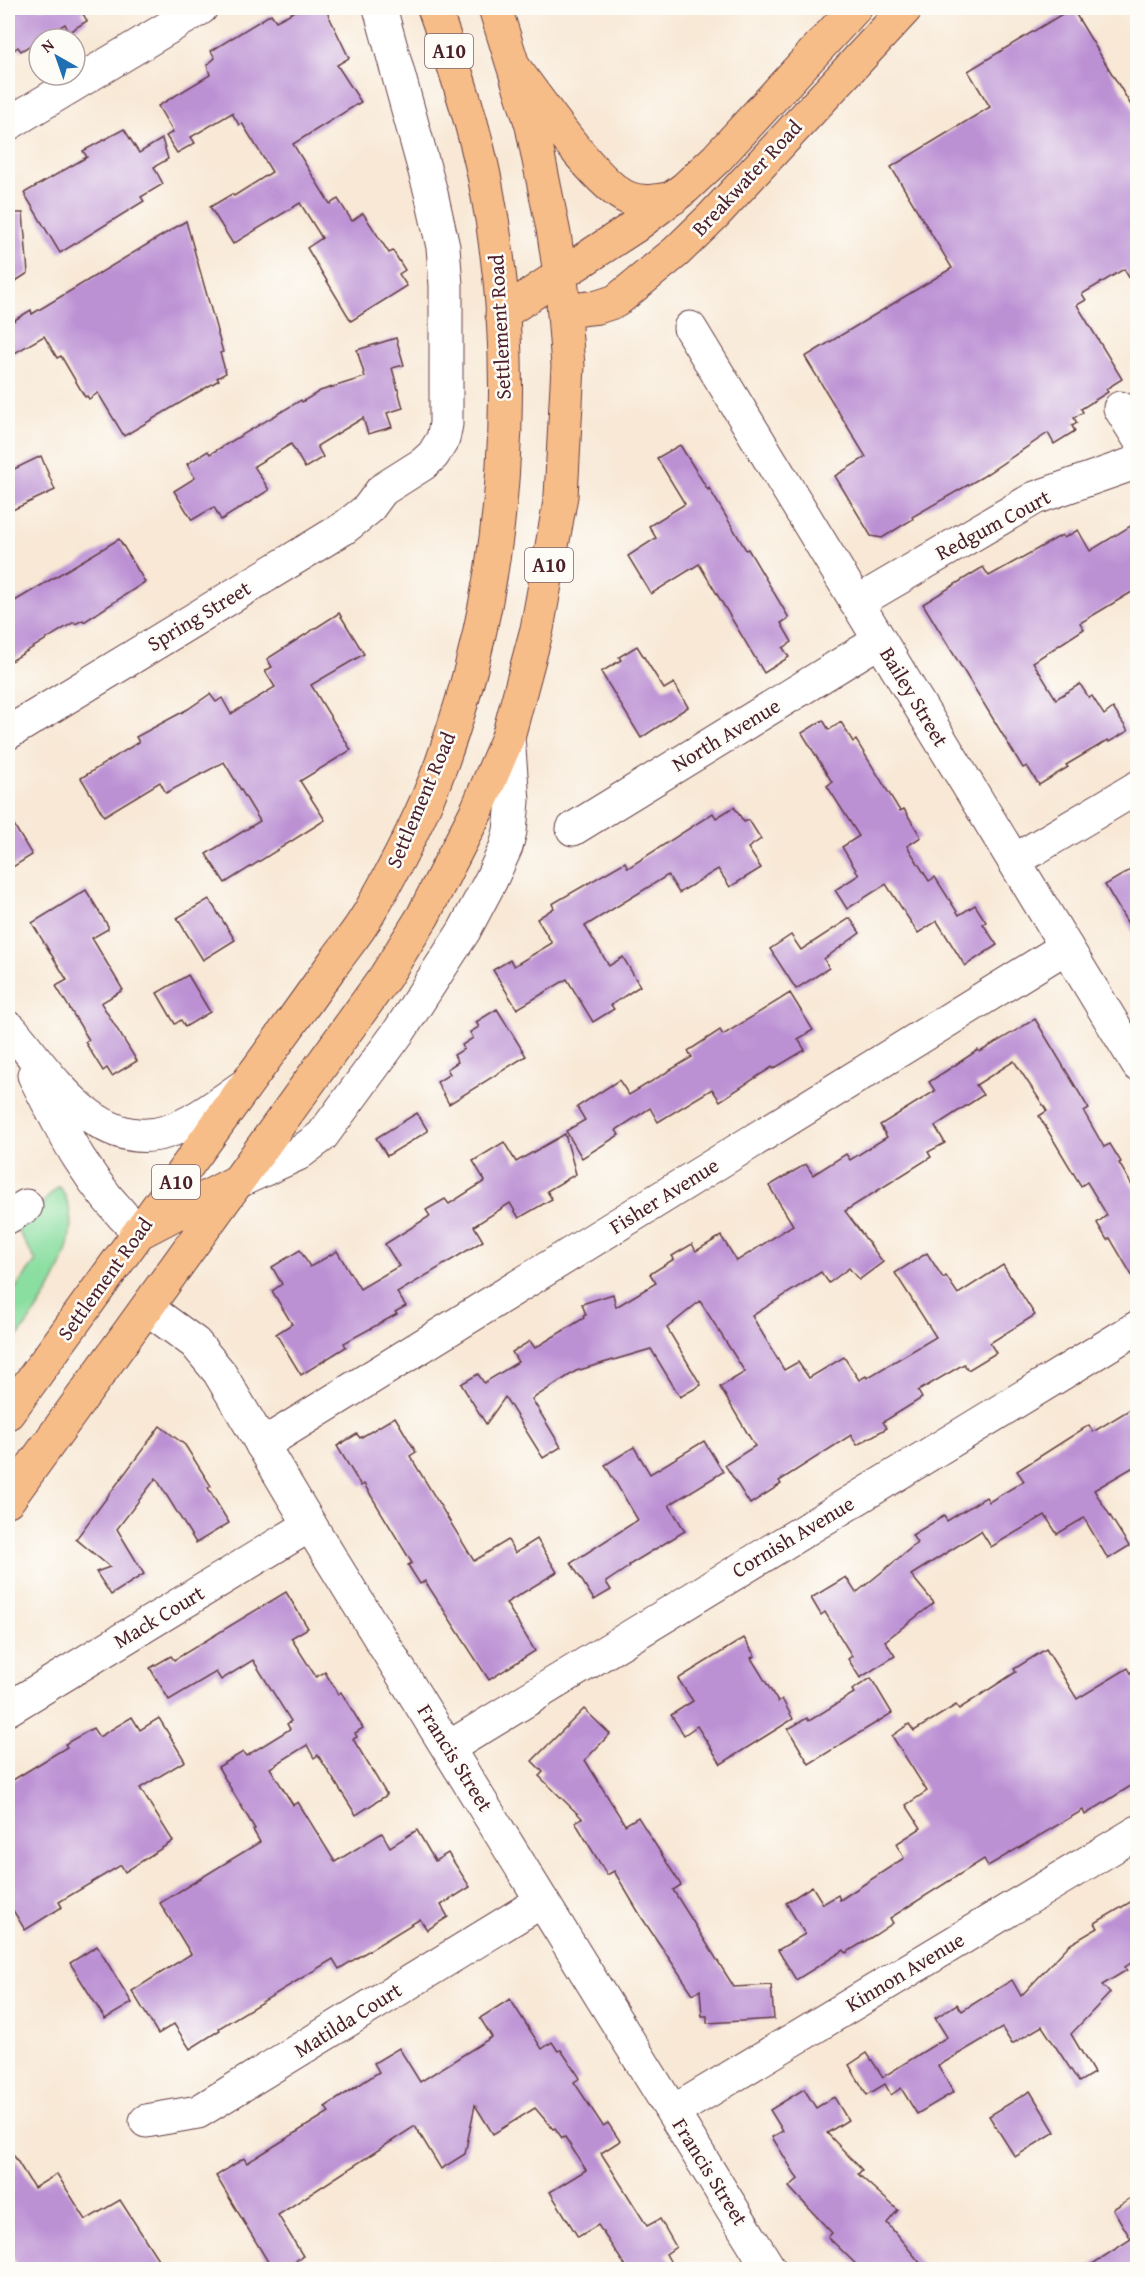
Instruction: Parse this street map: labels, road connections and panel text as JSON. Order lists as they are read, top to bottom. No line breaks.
{"streets":{"main road":["A10","Breakwater Road","Settlement Road","Francis Street"],"street":["Redgum Court","Spring Street","Bailey Street","North Avenue","Fisher Avenue","Cornish Avenue","Mack Court","Kinnon Avenue","Matilda Court"]},"crossings":[["A10","Breakwater Road"],["A10","Francis Street"],["Breakwater Road","Settlement Road"],["Settlement Road","Francis Street"],["Redgum Court","Bailey Street"],["Bailey Street","North Avenue"],["Bailey Street","Fisher Avenue"],["Fisher Avenue","Francis Street"],["Cornish Avenue","Francis Street"],["Mack Court","Francis Street"],["Francis Street","Kinnon Avenue"],["Francis Street","Matilda Court"]],"north":"top left"}
